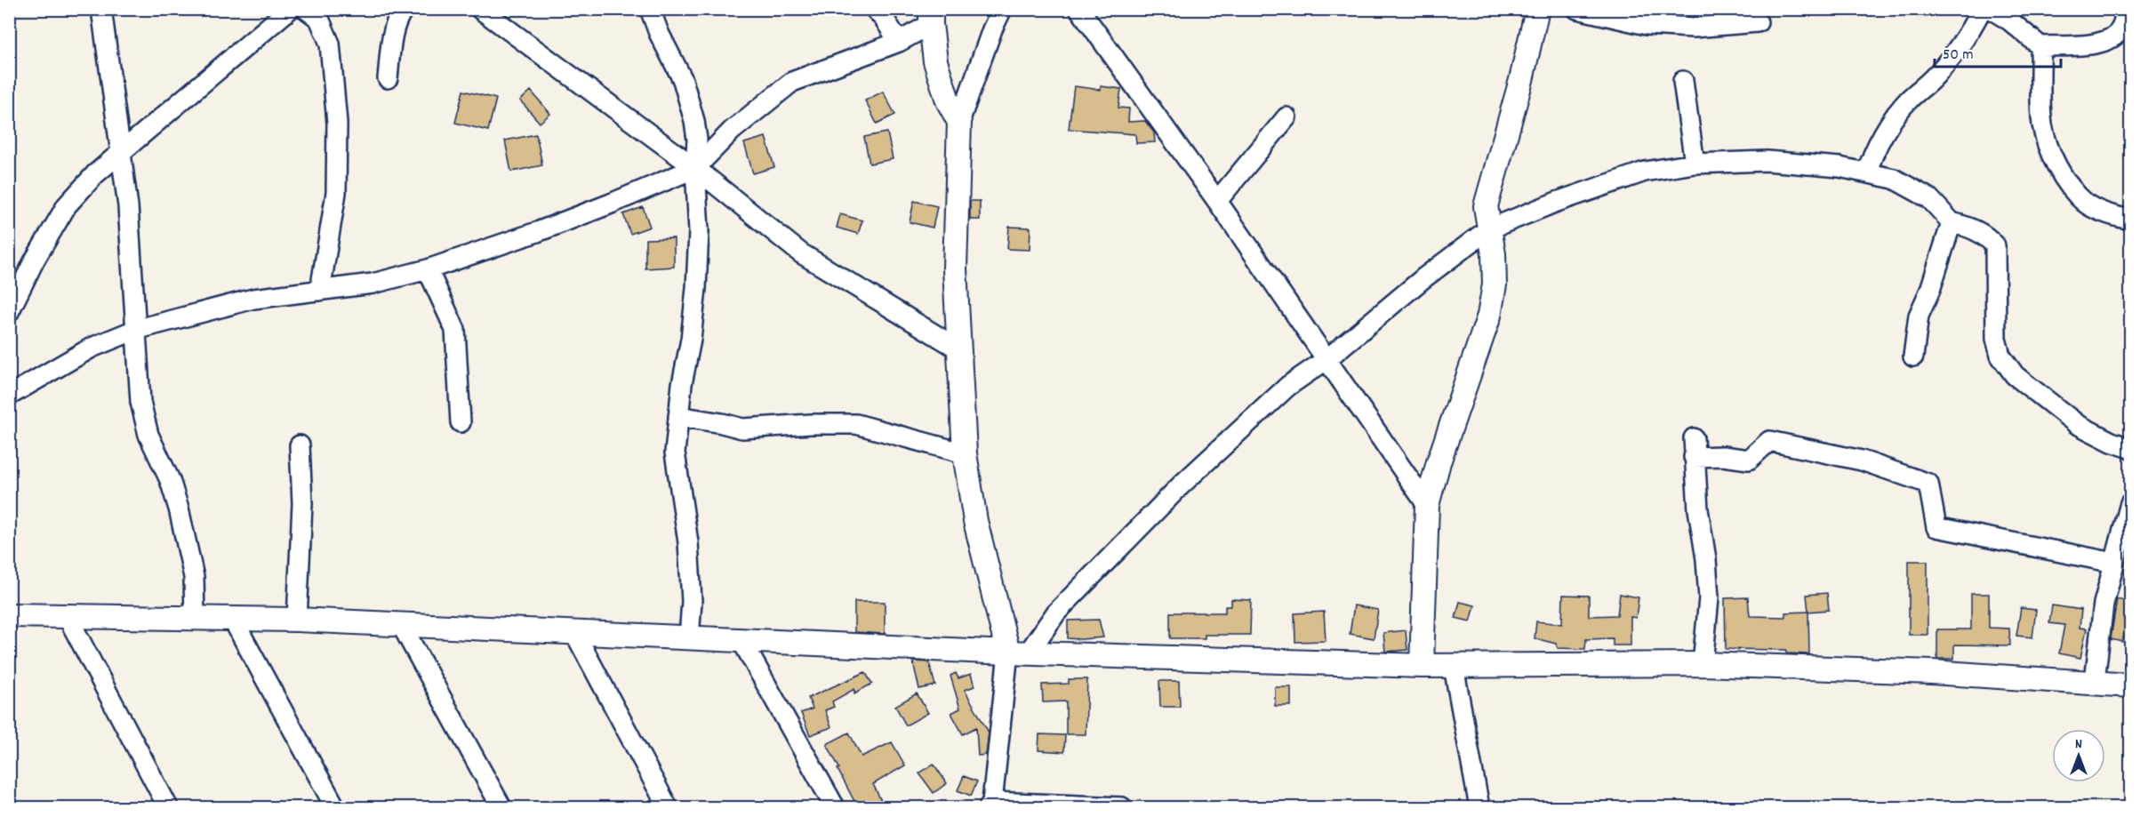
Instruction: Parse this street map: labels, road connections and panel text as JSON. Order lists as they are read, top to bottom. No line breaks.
{"scale_bar":"50 m","north":"top"}
